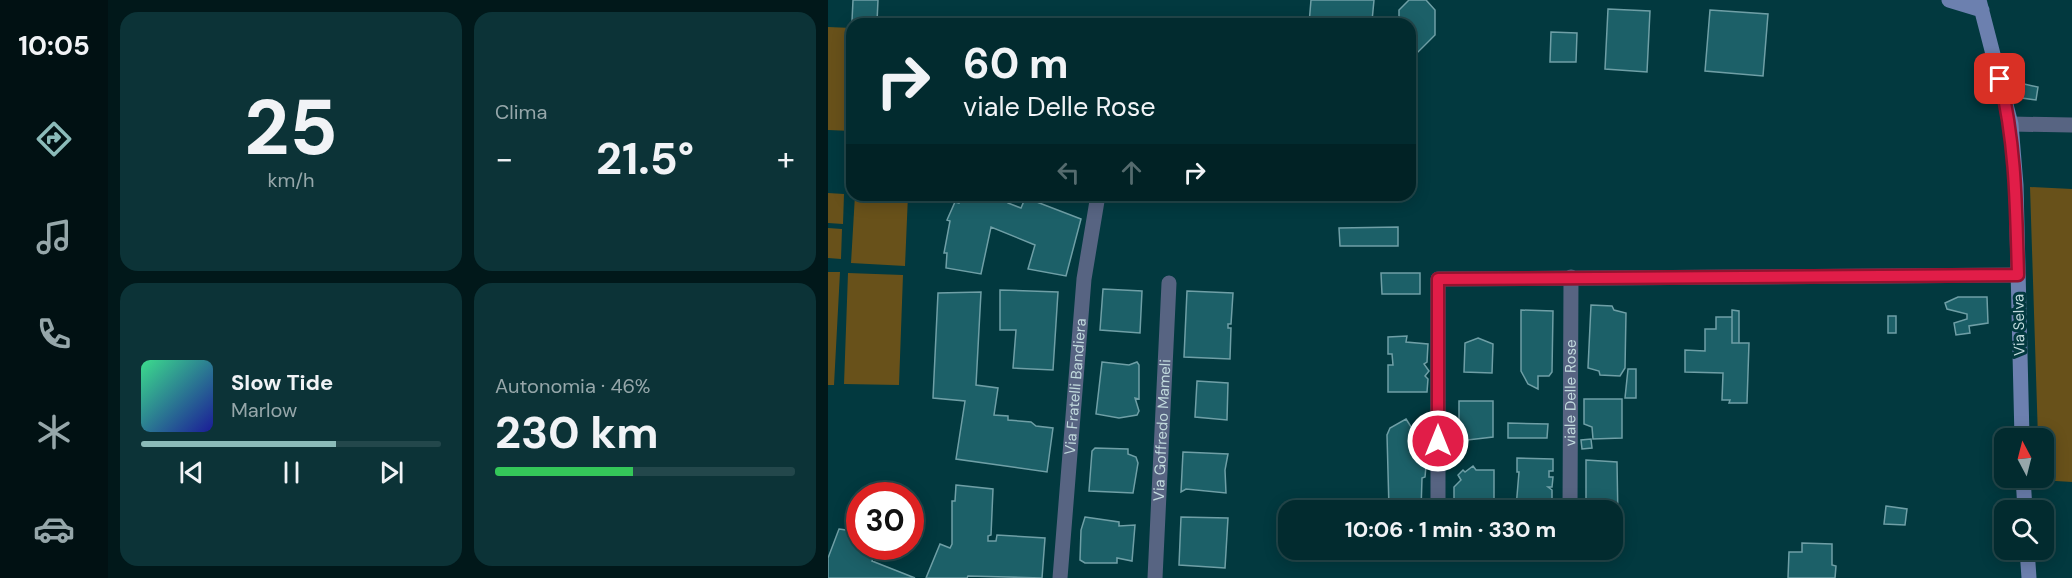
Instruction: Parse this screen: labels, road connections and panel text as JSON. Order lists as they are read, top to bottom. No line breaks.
{"streets":{"street":["Via Selva","Via Fratelli Bandiera","viale Delle Rose","Via Goffredo Mameli"]},"north":"top","page":{"tabs":"10:05","tile":[["25","km/h"],"Clima",["Autonomia · 46%","230 km"]],"turn":["60 m","viale Delle Rose"],"heat":["−","21.5°","+"],"song":["Slow Tide","Marlow"],"limit":"30","trip":"10:06 · 1 min · 330 m"}}
